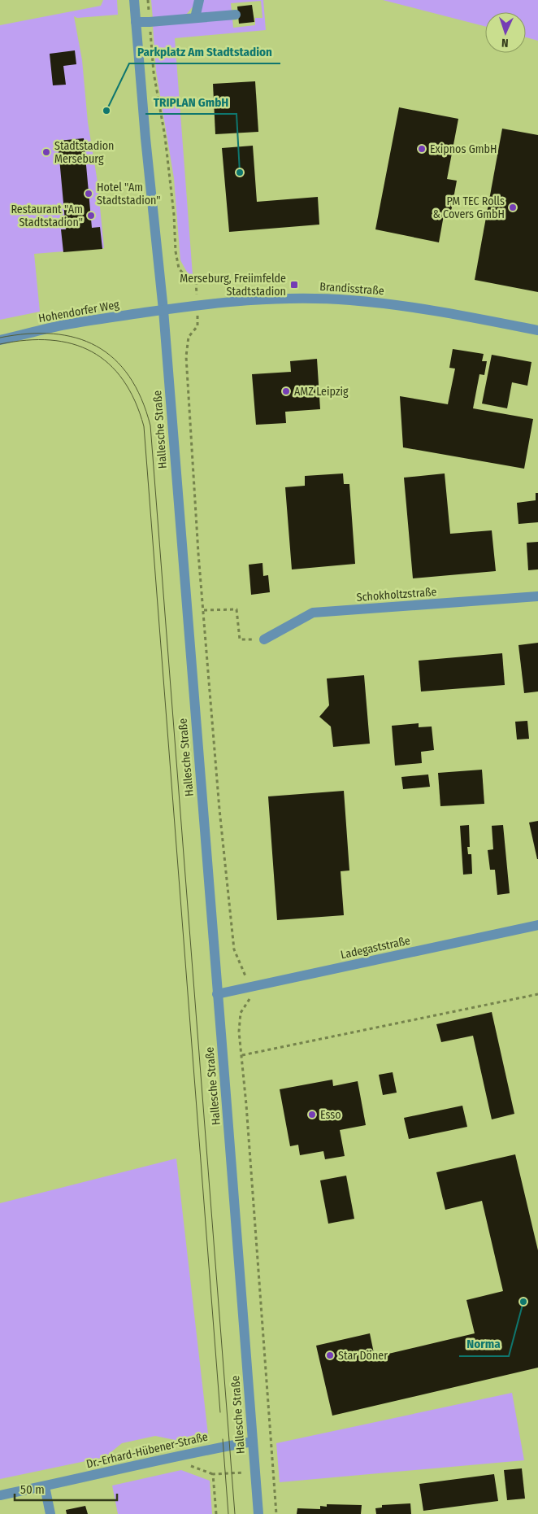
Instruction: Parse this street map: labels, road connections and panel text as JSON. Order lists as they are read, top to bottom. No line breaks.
{"streets":{"street":["Brandisstraße","Hohendorfer Weg","Hallesche Straße","Schokholtzstraße","Ladegaststraße","Dr.-Erhard-Hübener-Straße"]},"crossings":[["Brandisstraße","Hohendorfer Weg"],["Brandisstraße","Hallesche Straße"],["Hohendorfer Weg","Hallesche Straße"],["Hallesche Straße","Ladegaststraße"],["Hallesche Straße","Dr.-Erhard-Hübener-Straße"]],"places":{"other":["Parkplatz Am Stadtstadion","Exipnos GmbH","Stadtstadion Merseburg","TRIPLAN GmbH","Hotel \"Am Stadtstadion\"","PM TEC Rolls & Covers GmbH","Restaurant \"Am Stadtstadion\"","AMZ Leipzig","Esso","Norma","Star Döner"],"transit":["Merseburg, Freiimfelde Stadtstadion"]},"scale_bar":"50 m","north":"bottom"}
